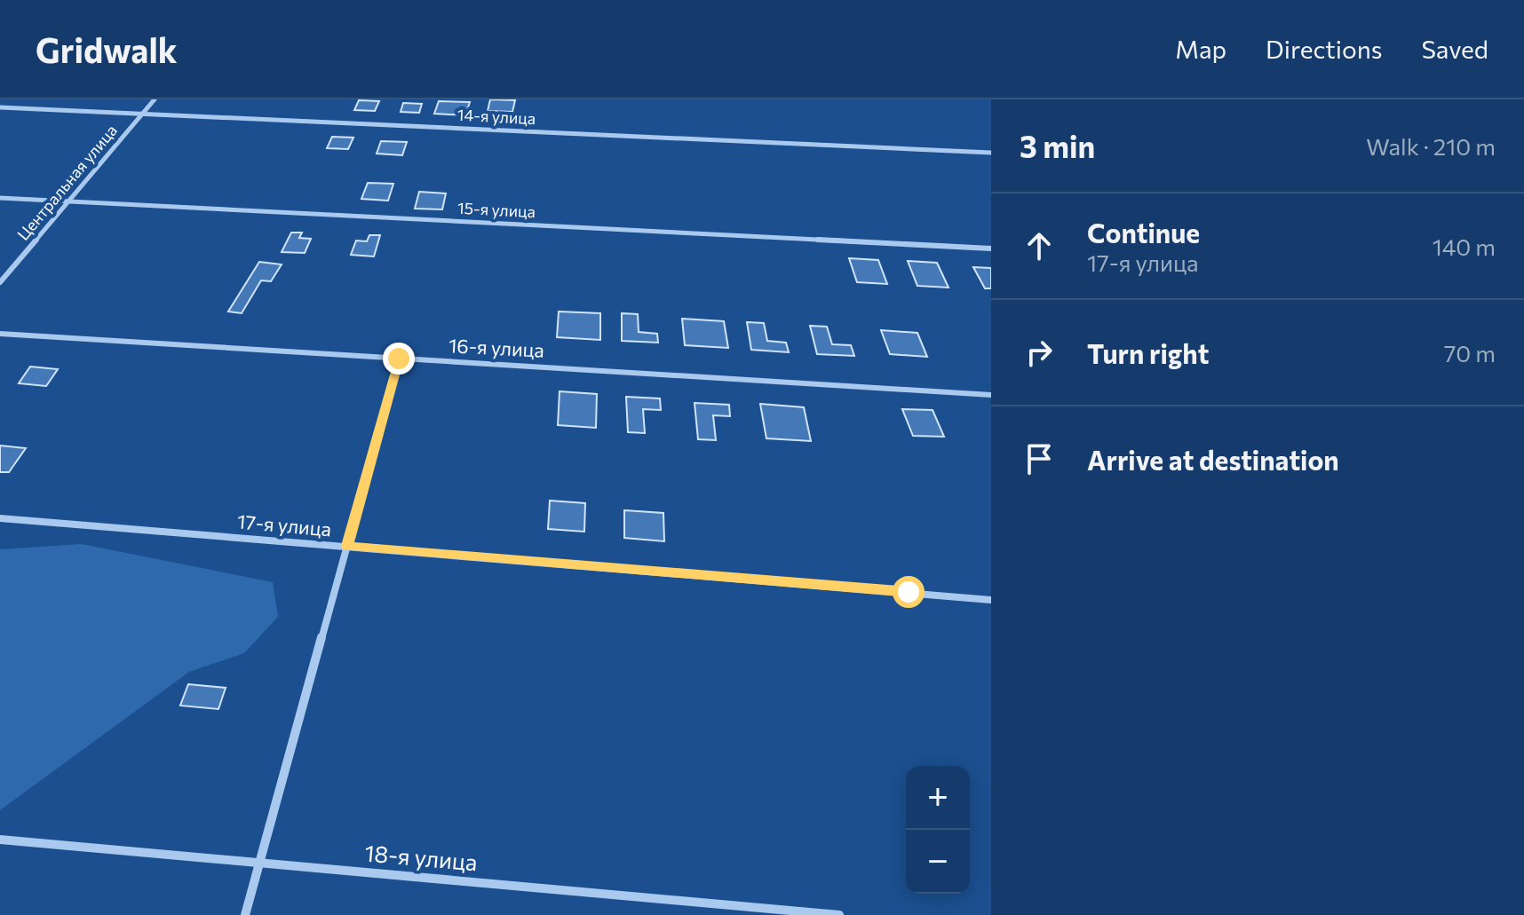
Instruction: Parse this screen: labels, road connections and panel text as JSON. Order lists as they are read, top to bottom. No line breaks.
{"streets":{"street":["14-я улица","Центральная улица","15-я улица","16-я улица","17-я улица","18-я улица"]},"crossings":[["14-я улица","Центральная улица"],["Центральная улица","15-я улица"]],"page":{"header":"Gridwalk","nav":["Map","Directions","Saved"],"heading":["3 min","Walk · 210 m"],"list":[["Continue","17-я улица","140 m"],["Turn right","70 m"],"Arrive at destination"],"map_buttons":["+","−"]}}
